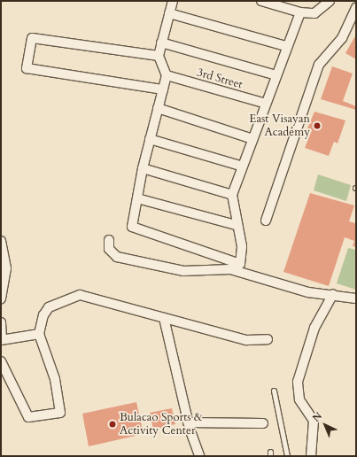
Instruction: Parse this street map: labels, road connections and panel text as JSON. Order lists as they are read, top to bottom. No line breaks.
{"streets":{"street":["3rd Street"]},"places":["East Visayan Academy","Bulacao Sports & Activity Center"],"north":"top left"}
